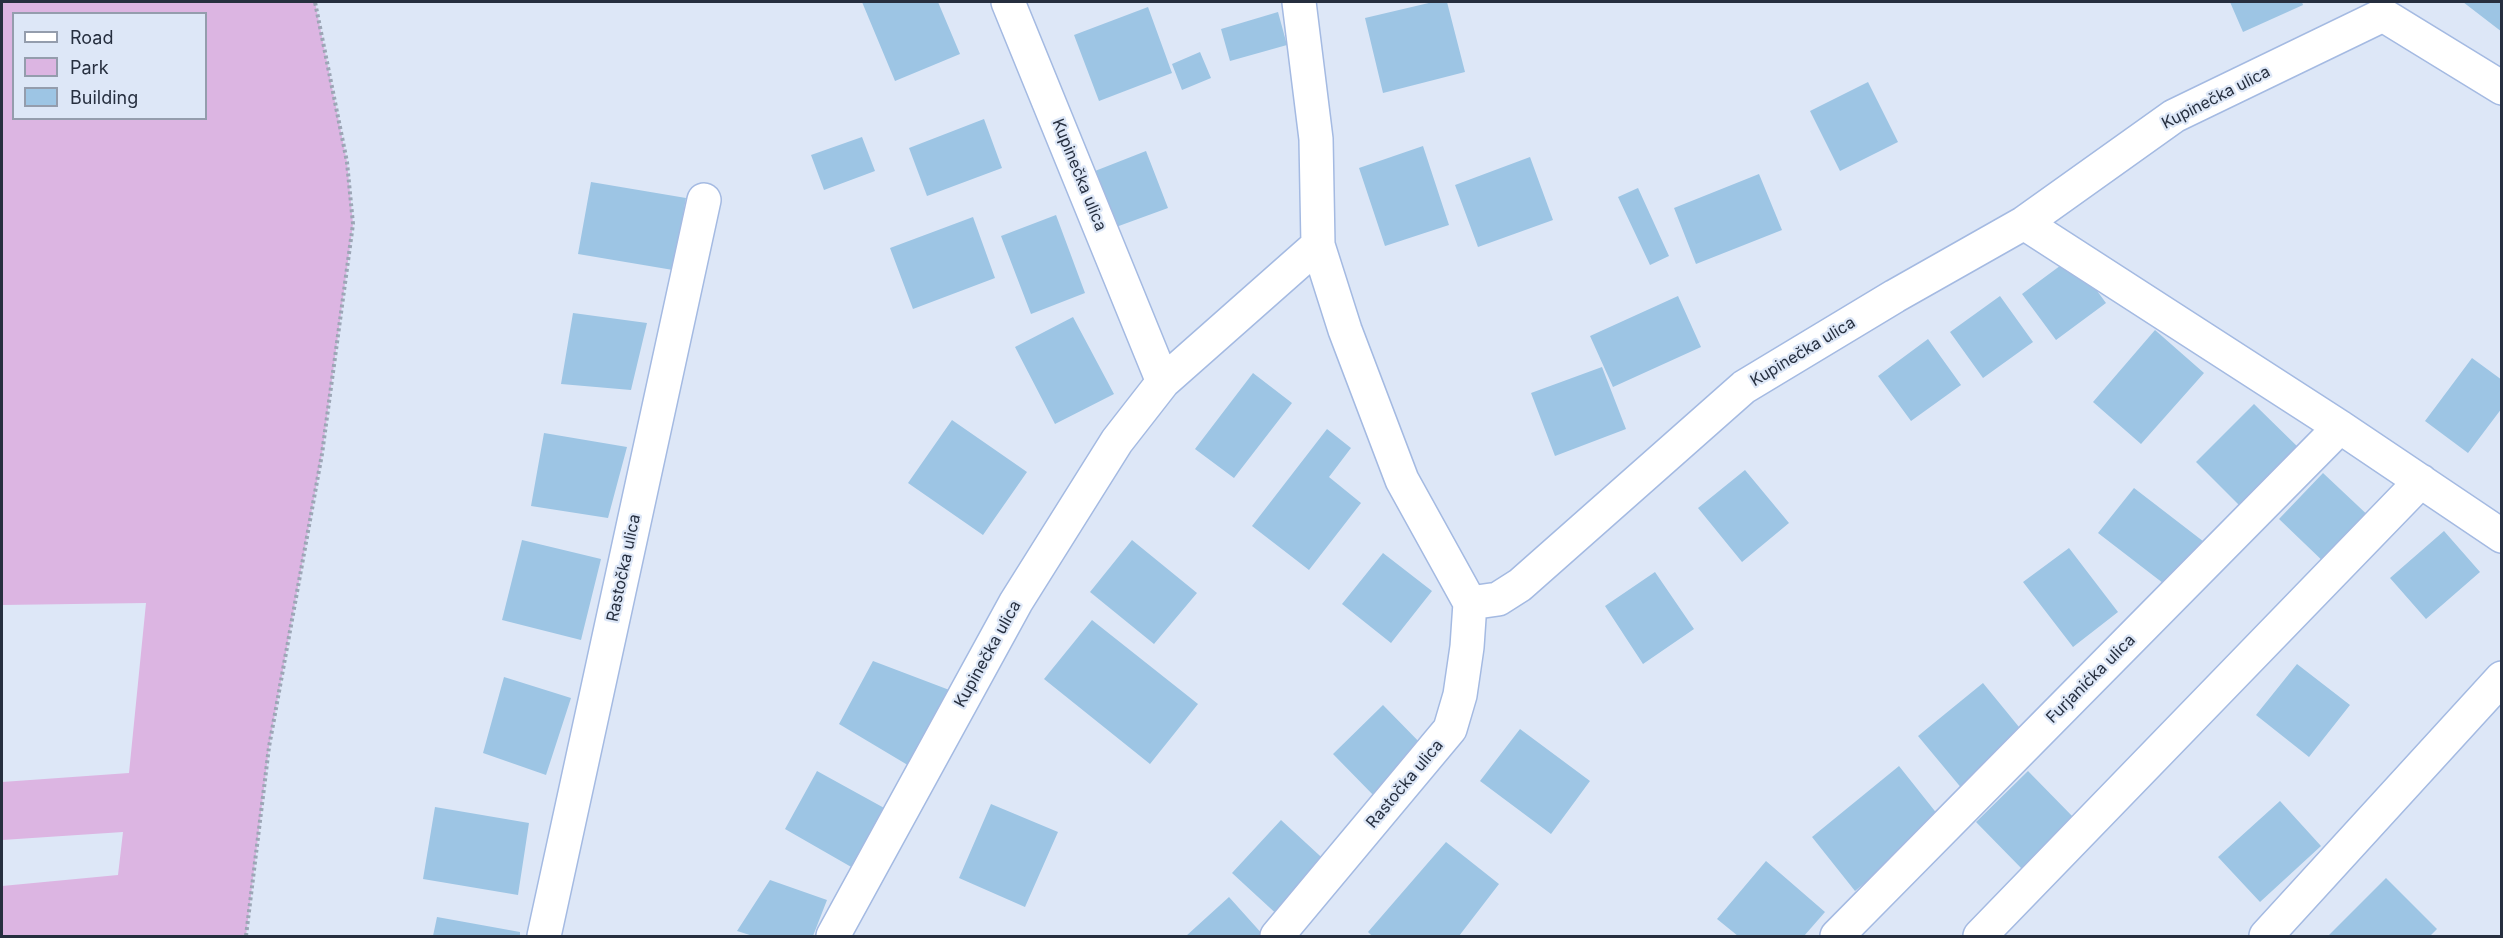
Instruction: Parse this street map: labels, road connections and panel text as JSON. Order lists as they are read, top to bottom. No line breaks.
{"streets":{"street":["Kupinečka ulica","Rastočka ulica","Furjanićka ulica"]},"crossings":[["Kupinečka ulica","Rastočka ulica"]],"legend":["Road","Park","Building"]}
